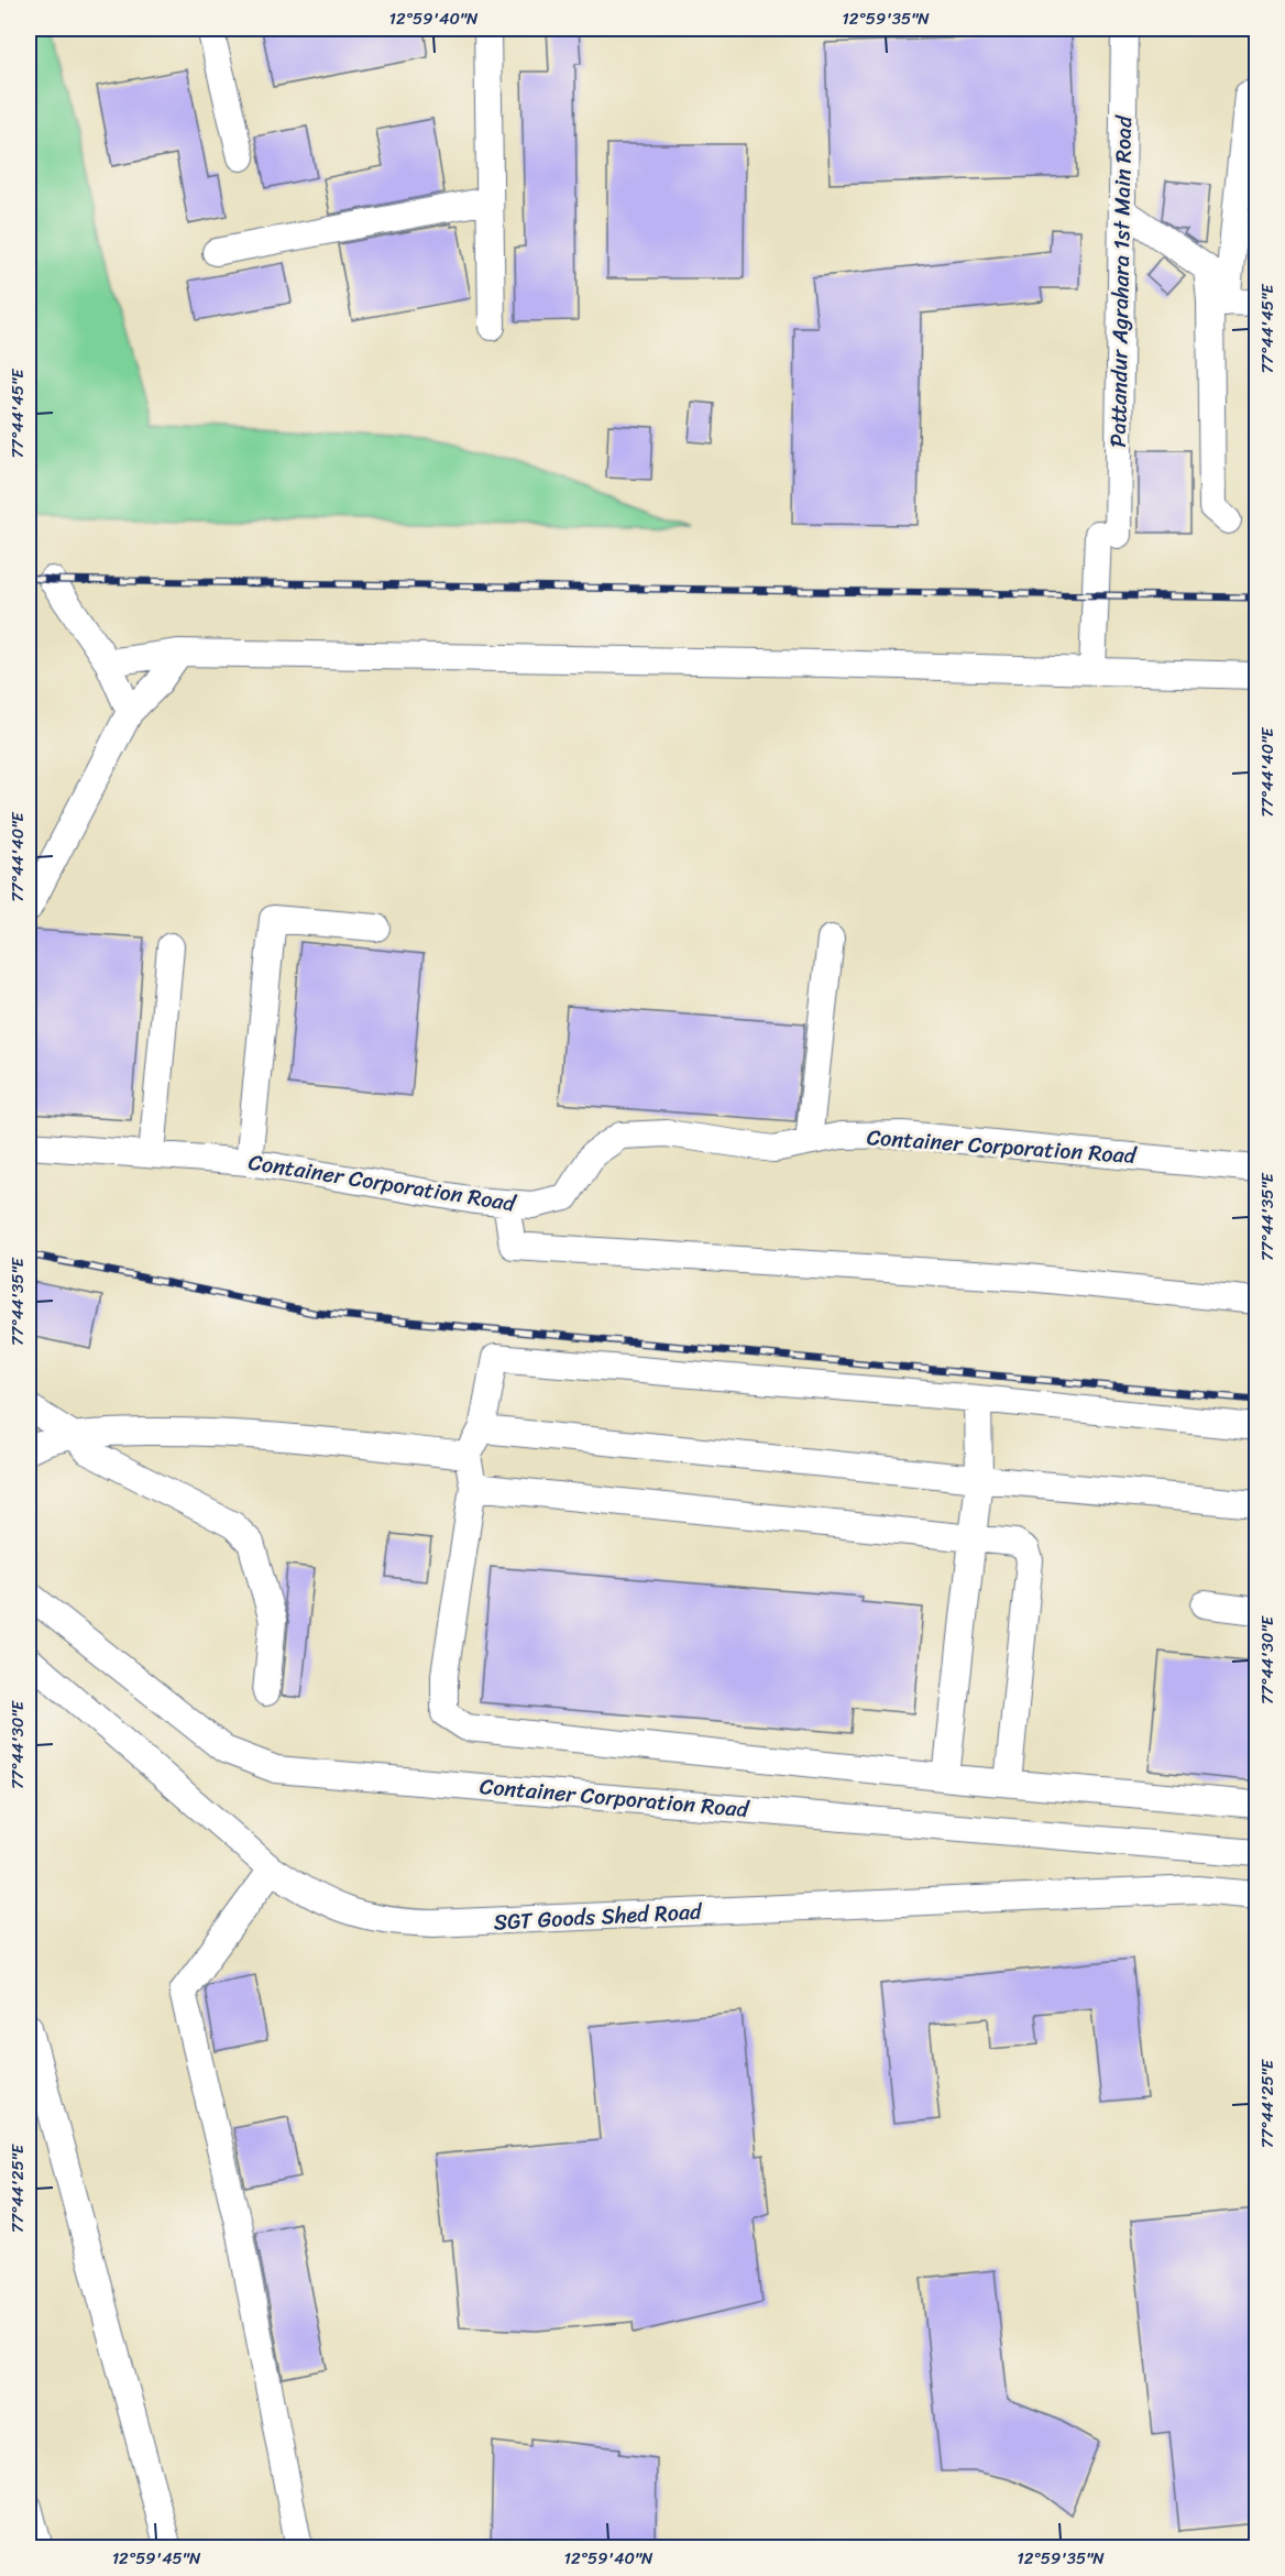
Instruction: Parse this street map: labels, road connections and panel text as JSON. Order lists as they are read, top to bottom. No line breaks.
{"streets":{"street":["Pattandur Agrahara 1st Main Road","Container Corporation Road","SGT Goods Shed Road"]},"coordinates":["12°59'40\"N","12°59'35\"N","77°44'45\"E","77°44'40\"E","77°44'35\"E","77°44'30\"E","77°44'25\"E","12°59'45\"N"]}
